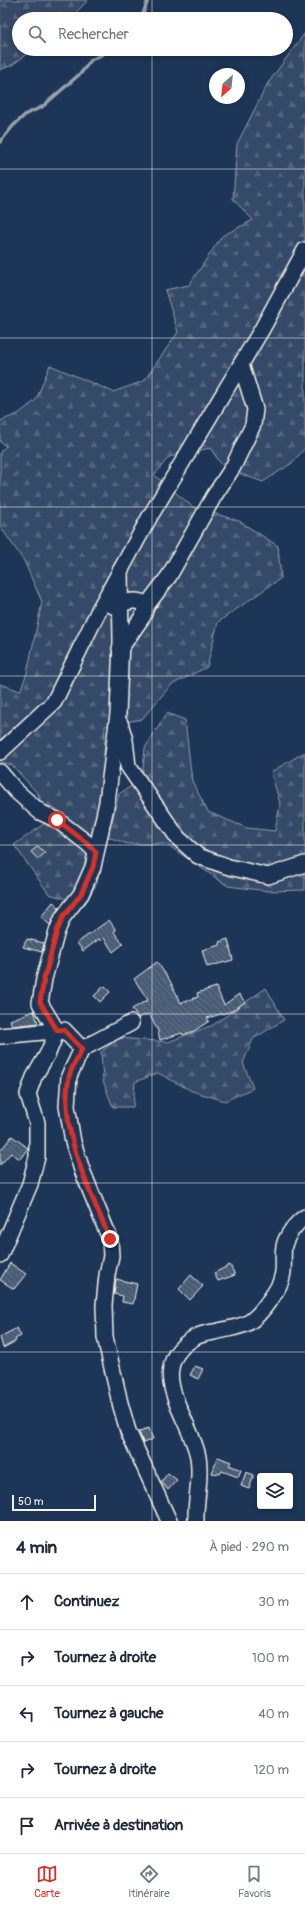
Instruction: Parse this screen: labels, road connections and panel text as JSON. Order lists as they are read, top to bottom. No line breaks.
{"scale_bar":"50 m","north":"bottom left","page":{"search":"Rechercher","scale":"50 m","heading":["4 min","À pied · 290 m"],"list":[["Continuez","30 m"],["Tournez à droite","100 m"],["Tournez à gauche","40 m"],["Tournez à droite","120 m"],"Arrivée à destination"],"nav":["Carte","Itinéraire","Favoris"]}}
